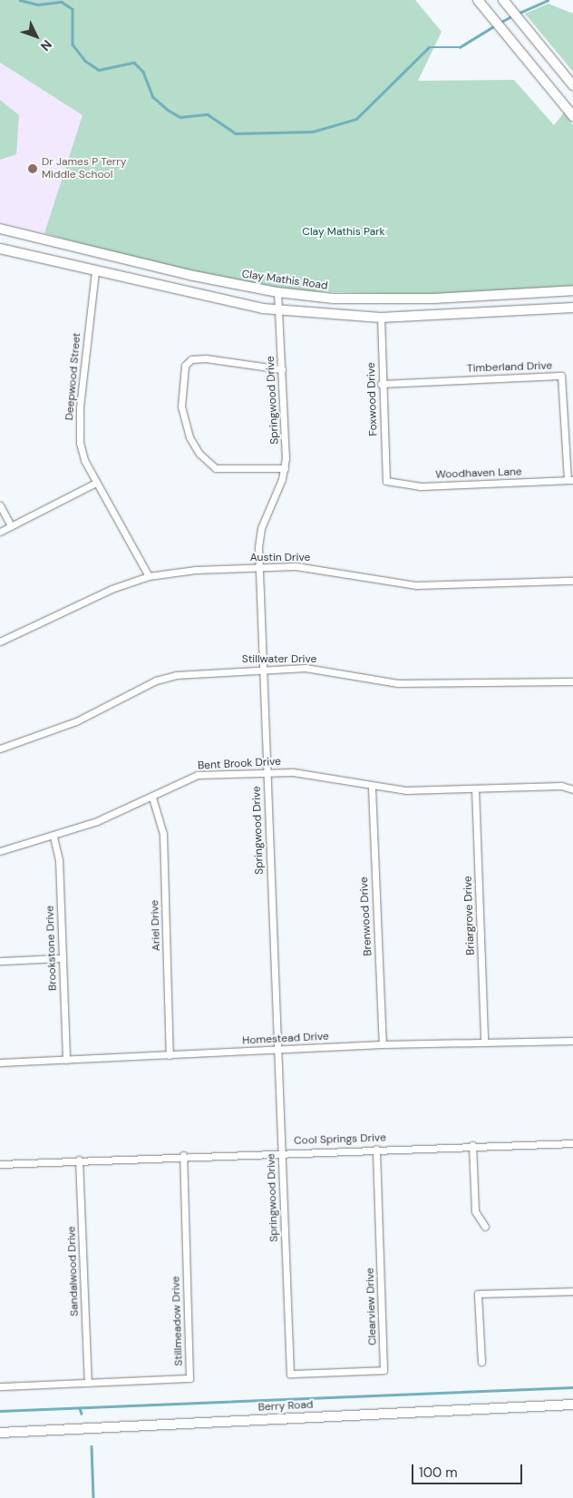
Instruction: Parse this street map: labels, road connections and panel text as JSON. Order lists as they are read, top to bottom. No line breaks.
{"streets":{"main road":["Clay Mathis Road","Berry Road"],"street":["Timberland Drive","Deepwood Street","Foxwood Drive","Springwood Drive","Woodhaven Lane","Austin Drive","Stillwater Drive","Bent Brook Drive","Briargrove Drive","Brenwood Drive","Ariel Drive","Brookstone Drive","Homestead Drive","Cool Springs Drive","Sandalwood Drive","Clearview Drive","Stillmeadow Drive"]},"crossings":[["Clay Mathis Road","Springwood Drive"],["Timberland Drive","Foxwood Drive"],["Timberland Drive","Woodhaven Lane"],["Deepwood Street","Austin Drive"],["Foxwood Drive","Woodhaven Lane"],["Springwood Drive","Austin Drive"],["Springwood Drive","Stillwater Drive"],["Springwood Drive","Bent Brook Drive"],["Springwood Drive","Homestead Drive"],["Springwood Drive","Cool Springs Drive"],["Springwood Drive","Clearview Drive"],["Bent Brook Drive","Briargrove Drive"],["Bent Brook Drive","Brenwood Drive"],["Bent Brook Drive","Ariel Drive"],["Bent Brook Drive","Brookstone Drive"],["Briargrove Drive","Homestead Drive"],["Brenwood Drive","Homestead Drive"],["Ariel Drive","Homestead Drive"],["Brookstone Drive","Homestead Drive"],["Cool Springs Drive","Sandalwood Drive"],["Cool Springs Drive","Clearview Drive"],["Cool Springs Drive","Stillmeadow Drive"],["Sandalwood Drive","Stillmeadow Drive"]],"parks":["Clay Mathis Park"],"places":["Dr James P Terry Middle School"],"scale_bar":"100 m","north":"bottom right"}
